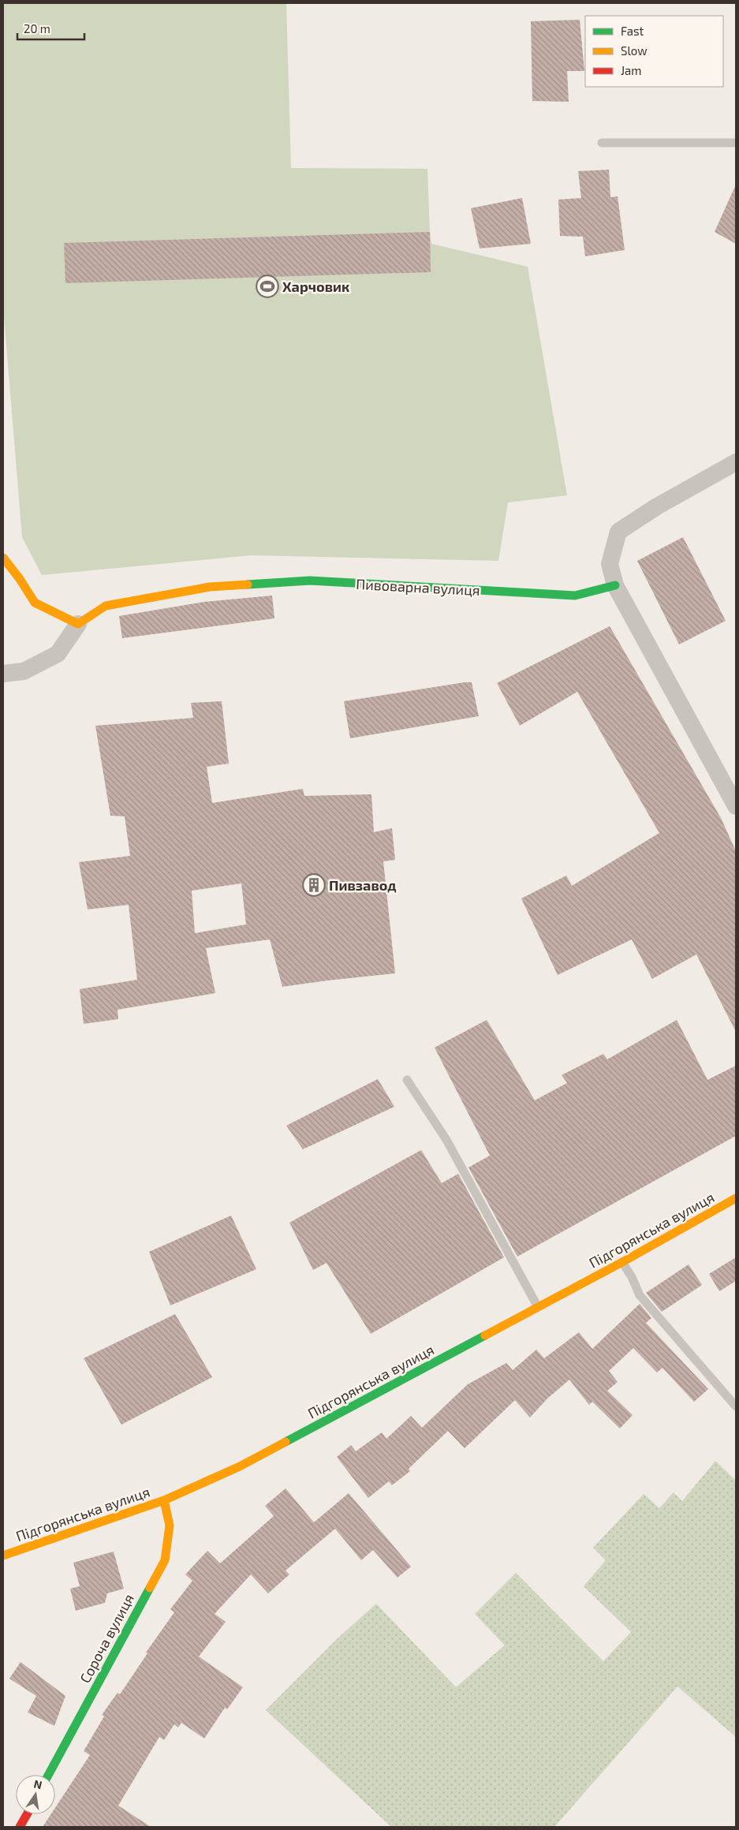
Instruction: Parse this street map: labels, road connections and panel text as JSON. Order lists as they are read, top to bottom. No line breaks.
{"streets":{"main road":["Пивоварна вулиця","Підгорянська вулиця","Сороча вулиця"]},"crossings":[["Підгорянська вулиця","Сороча вулиця"]],"places":{"sports":["Харчовик"],"building":["Пивзавод"]},"legend":["Fast","Slow","Jam"],"scale_bar":"20 m","north":"top"}
